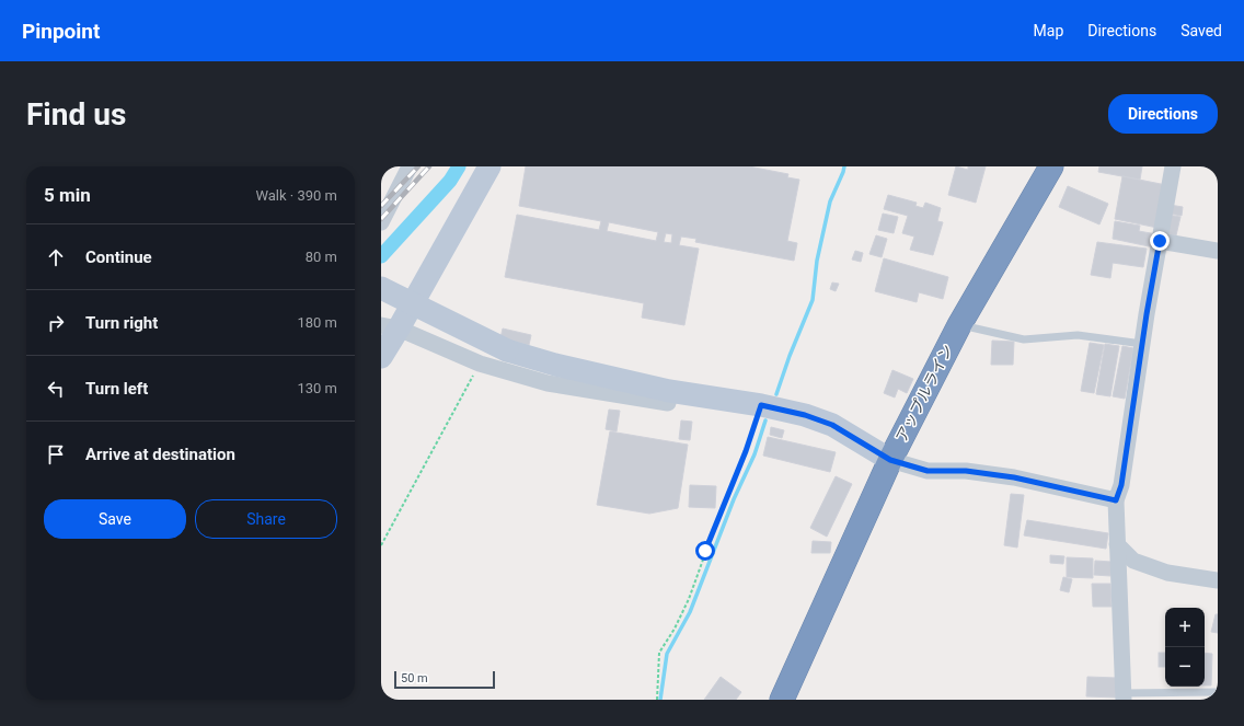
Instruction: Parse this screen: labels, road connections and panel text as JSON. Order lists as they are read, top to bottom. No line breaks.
{"streets":{"highway":["アップルライン"]},"scale_bar":"50 m","page":{"header":"Pinpoint","nav":["Map","Directions","Saved"],"buttons":["Directions",["Save","Share"]],"title":"Find us","heading":["5 min","Walk · 390 m"],"list":[["Continue","80 m"],["Turn right","180 m"],["Turn left","130 m"],"Arrive at destination"],"map_buttons":["+","−"],"scale":"50 m"}}
